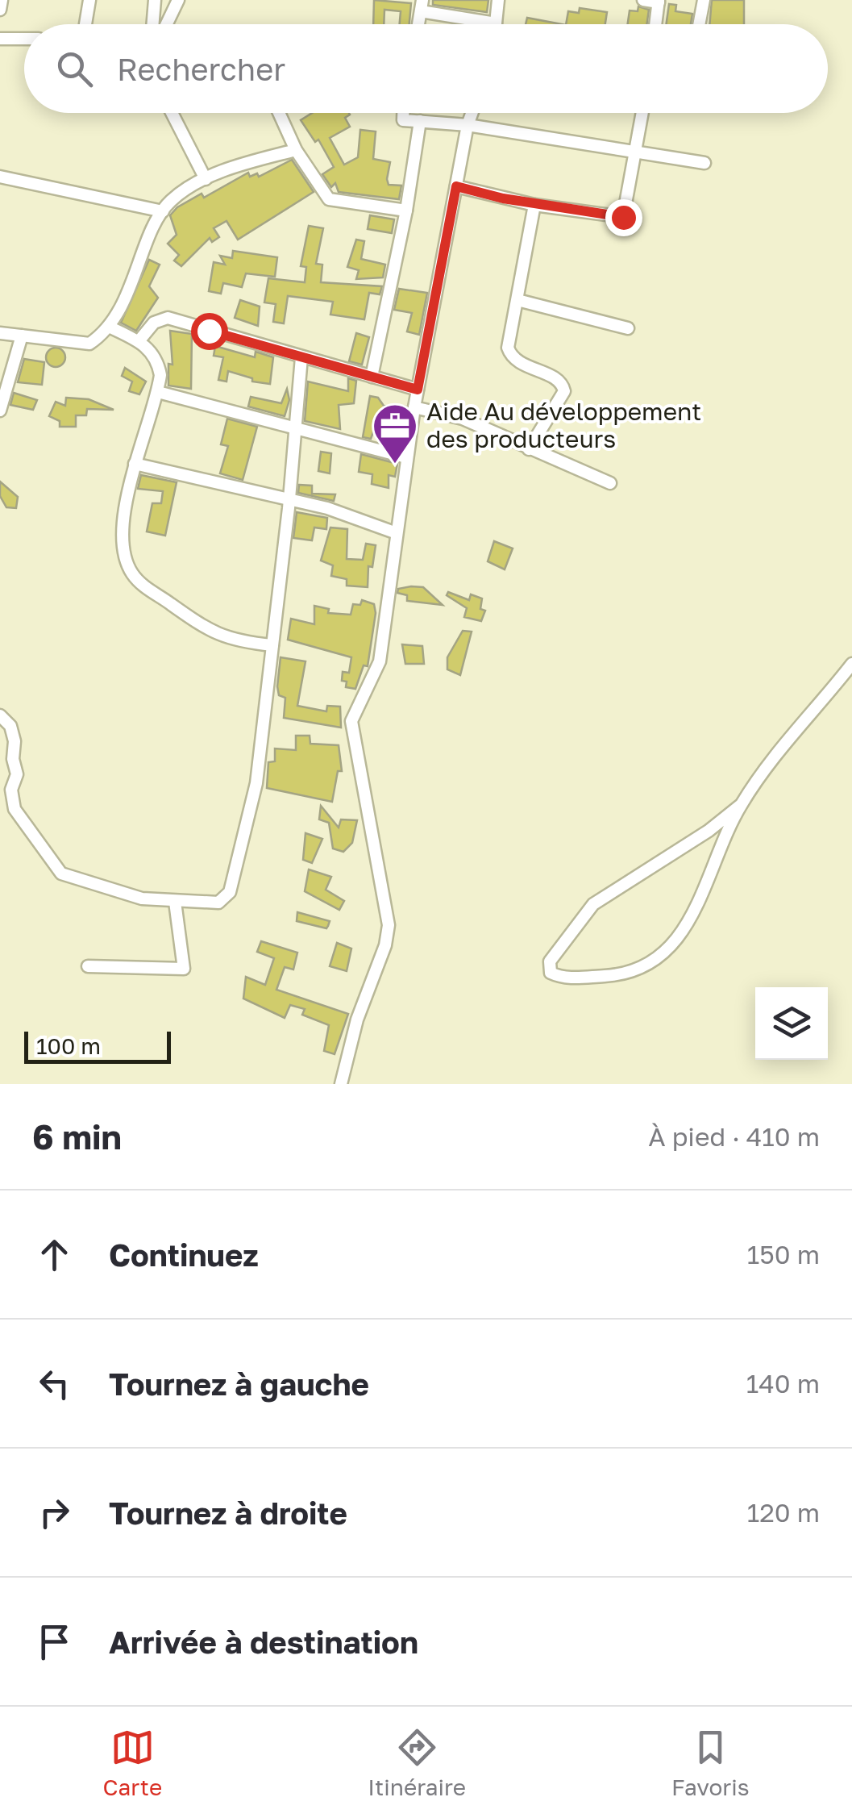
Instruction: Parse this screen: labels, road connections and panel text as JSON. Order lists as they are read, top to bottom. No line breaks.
{"places":{"office":["Aide Au développement des producteurs"]},"scale_bar":"100 m","page":{"search":"Rechercher","scale":"100 m","heading":["6 min","À pied · 410 m"],"list":[["Continuez","150 m"],["Tournez à gauche","140 m"],["Tournez à droite","120 m"],"Arrivée à destination"],"nav":["Carte","Itinéraire","Favoris"]}}
